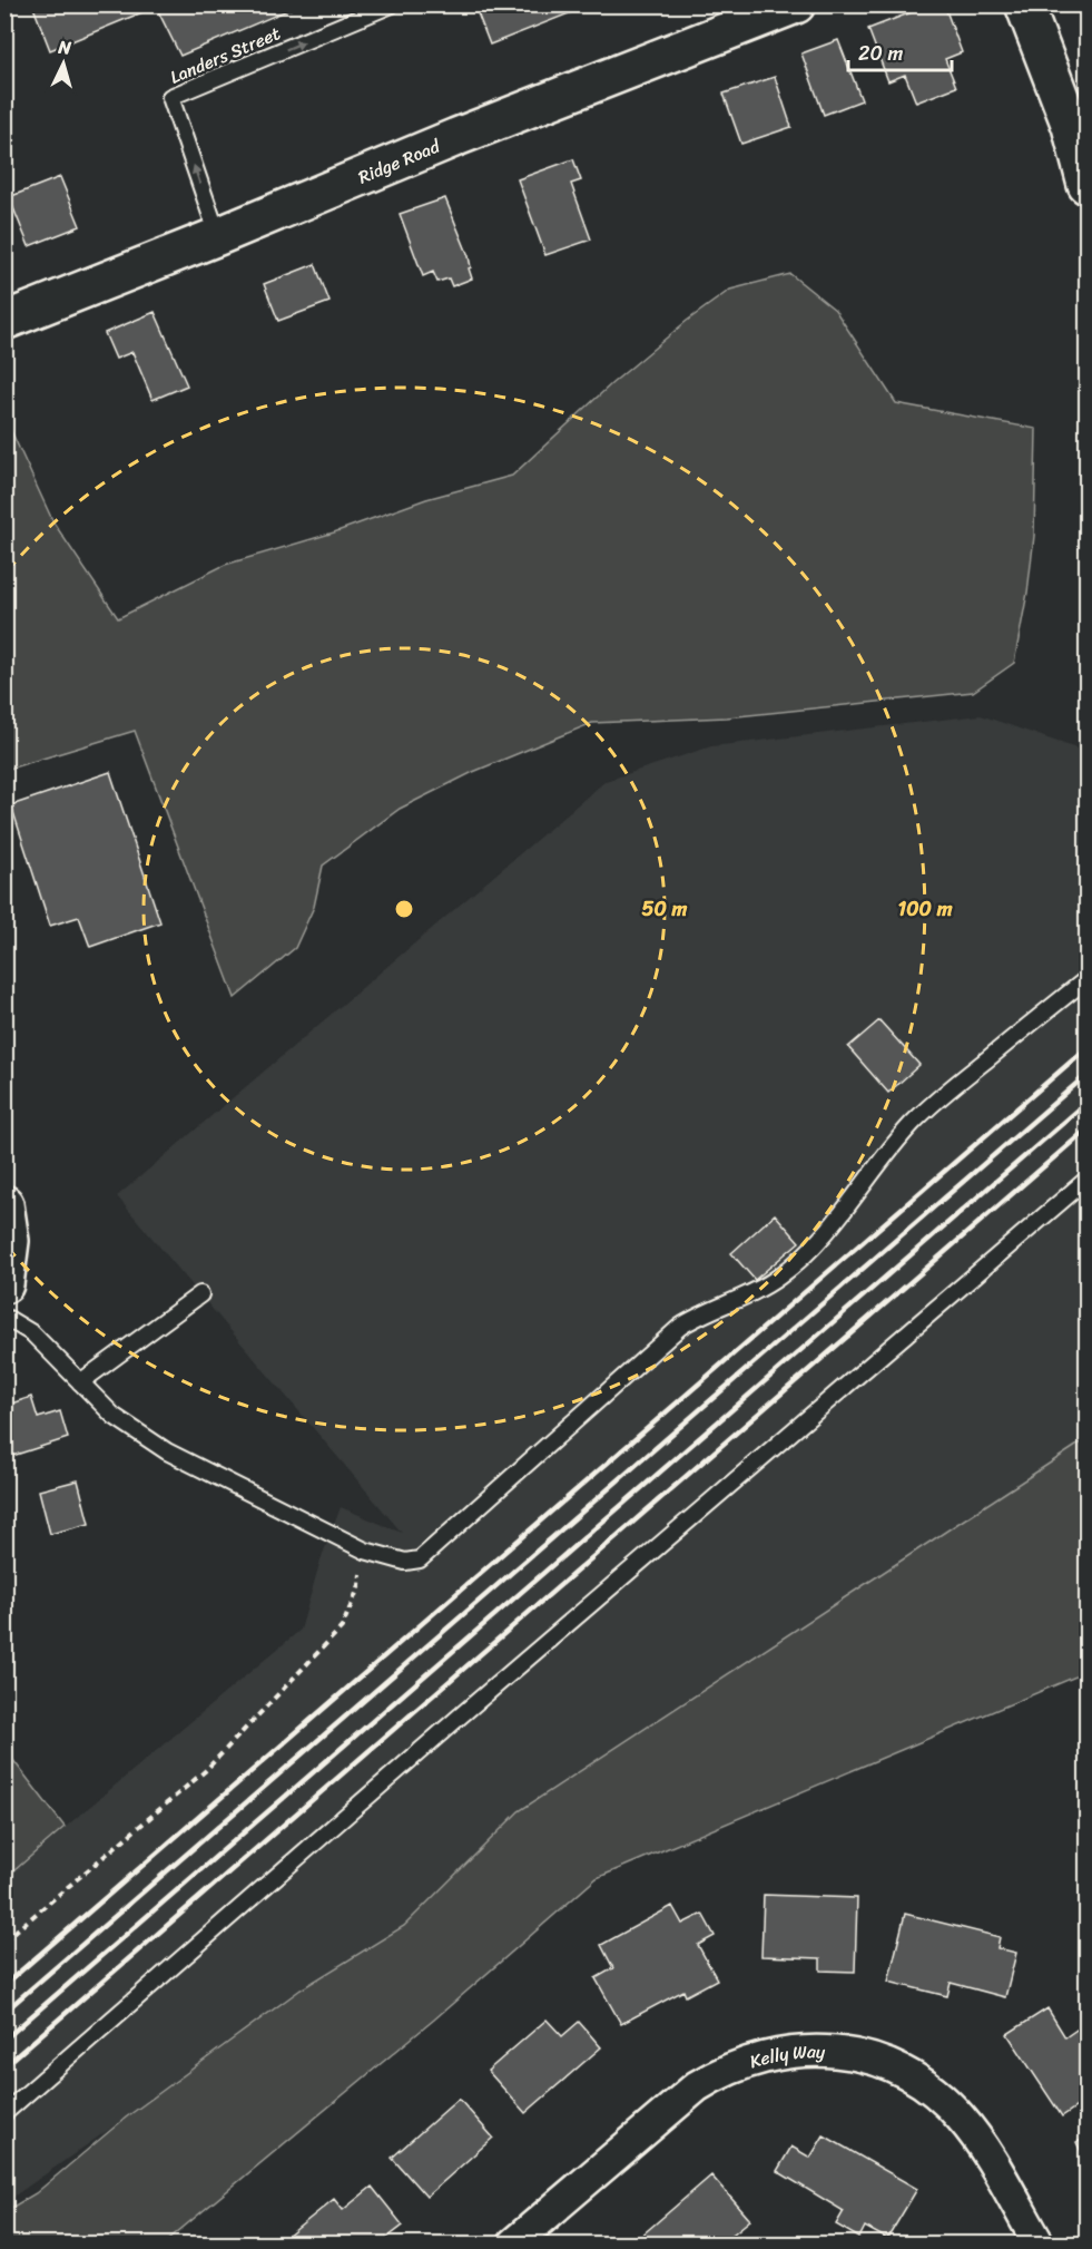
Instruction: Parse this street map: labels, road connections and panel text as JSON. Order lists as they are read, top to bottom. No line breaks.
{"streets":{"street":["Ridge Road","Kelly Way"],"lane":["Landers Street"]},"crossings":[["Landers Street","Ridge Road"]],"scale_bar":"20 m","north":"top","rings":["50 m","100 m"]}
